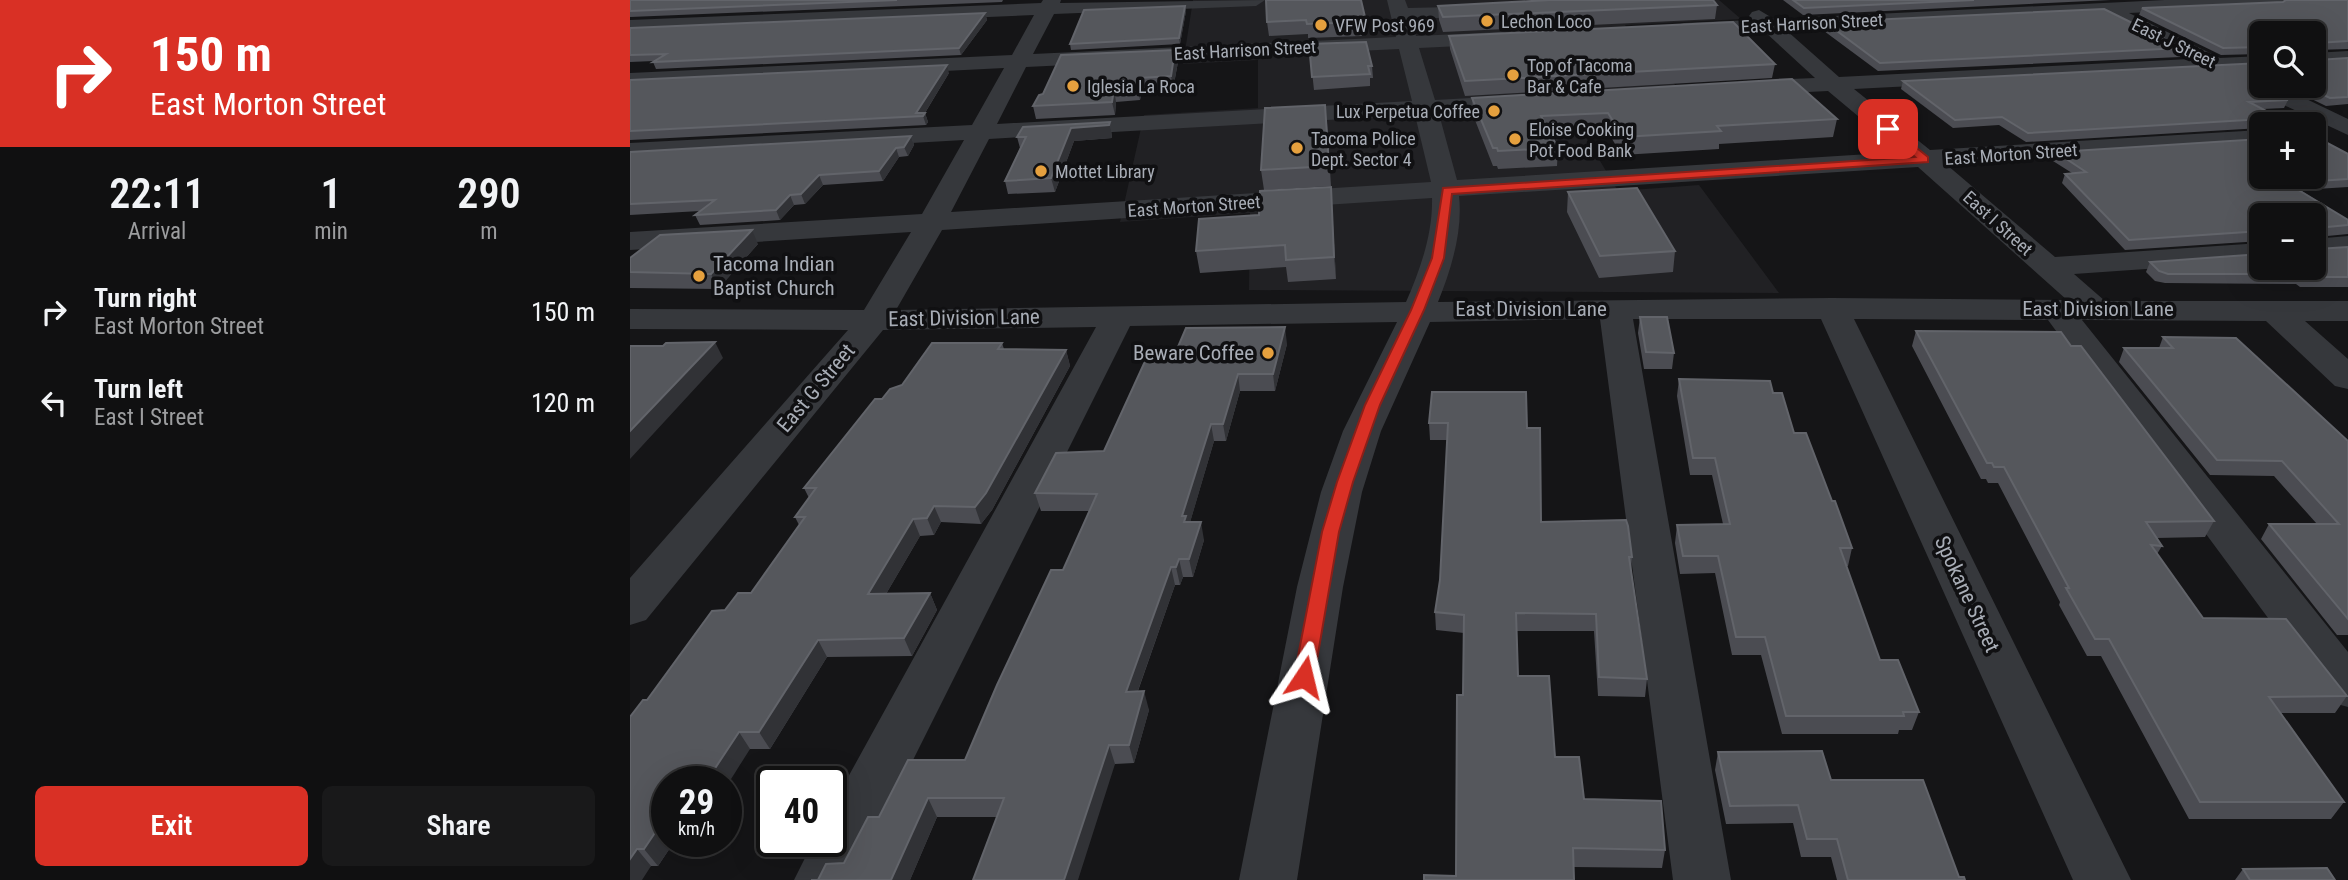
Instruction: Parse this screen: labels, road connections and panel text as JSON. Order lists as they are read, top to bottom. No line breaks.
{"streets":{"street":["East Harrison Street","East J Street","East Morton Street","East I Street","East Division Lane","East G Street","Spokane Street"]},"crossings":[["East Harrison Street","East J Street"],["East Harrison Street","East I Street"],["East Harrison Street","East G Street"],["East Morton Street","East I Street"],["East Morton Street","East G Street"],["East I Street","East Division Lane"],["East Division Lane","East G Street"],["East Division Lane","Spokane Street"]],"places":["Lechon Loco","VFW Post 969","Top of Tacoma Bar & Cafe","Iglesia La Roca","Lux Perpetua Coffee","Eloise Cooking Pot Food Bank","Tacoma Police Dept. Sector 4","Mottet Library","Tacoma Indian Baptist Church","Beware Coffee"],"page":{"turn":["150 m","East Morton Street"],"map_buttons":["+","−"],"eta":["22:11","Arrival","1","min","290","m"],"list":[{"name":"Turn right","note":"East Morton Street","value":"150 m"},{"name":"Turn left","note":"East I Street","value":"120 m"}],"speed":"29 km/h","limit":"40","buttons":["Exit","Share"]}}
